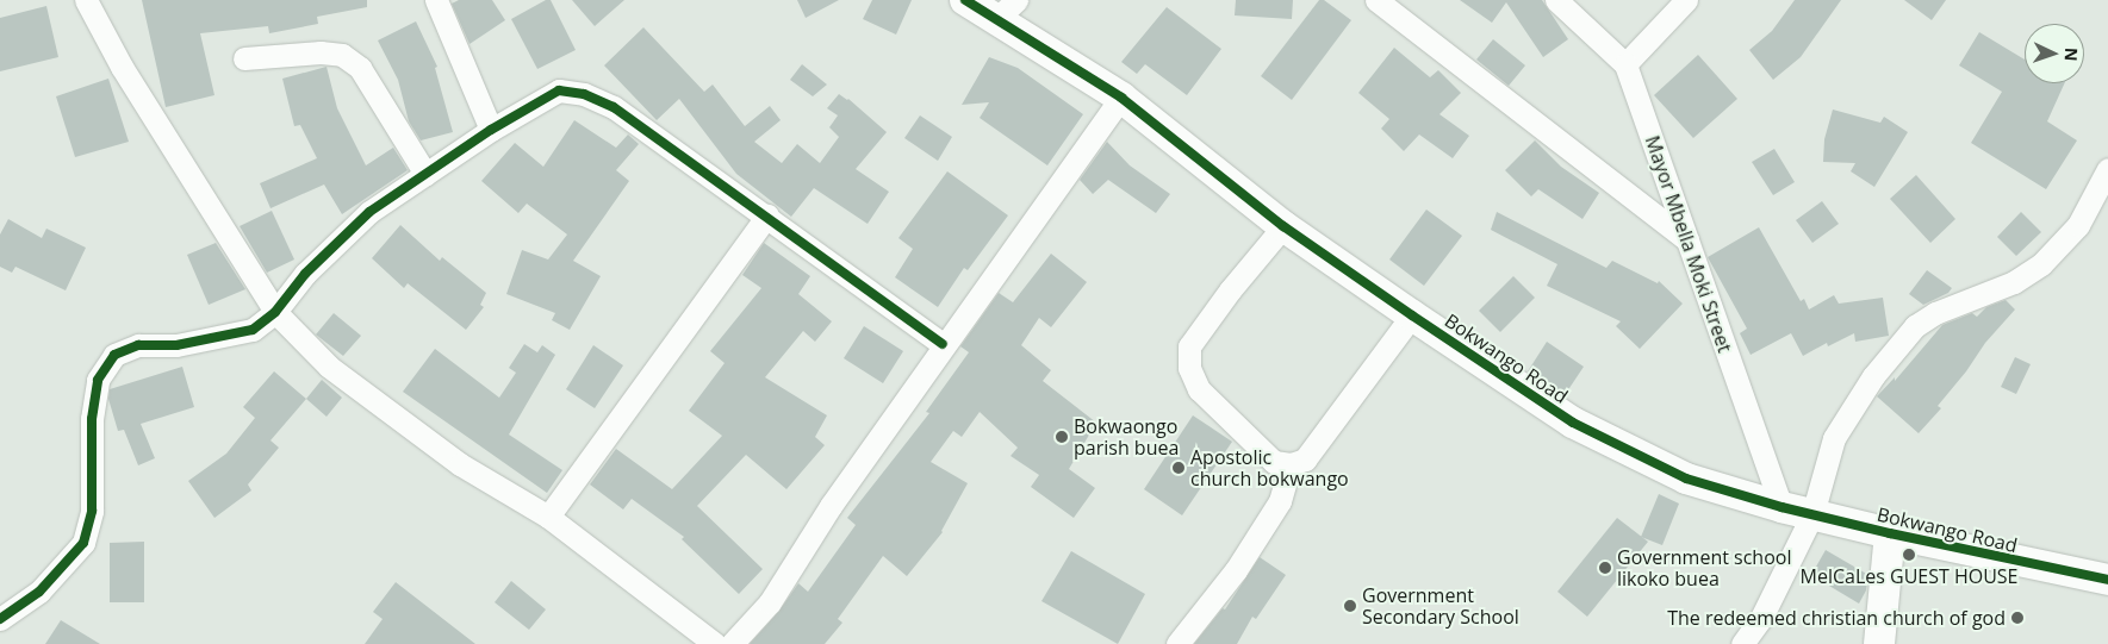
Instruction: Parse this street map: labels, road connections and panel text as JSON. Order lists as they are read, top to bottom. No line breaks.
{"streets":{"street":["Mayor Mbella Moki Street","Bokwango Road"]},"crossings":[["Mayor Mbella Moki Street","Bokwango Road"]],"places":["Bokwaongo parish buea","Apostolic church bokwango","MelCaLes GUEST HOUSE","Government school likoko buea","Government Secondary School","The redeemed christian church of god"],"north":"right"}
